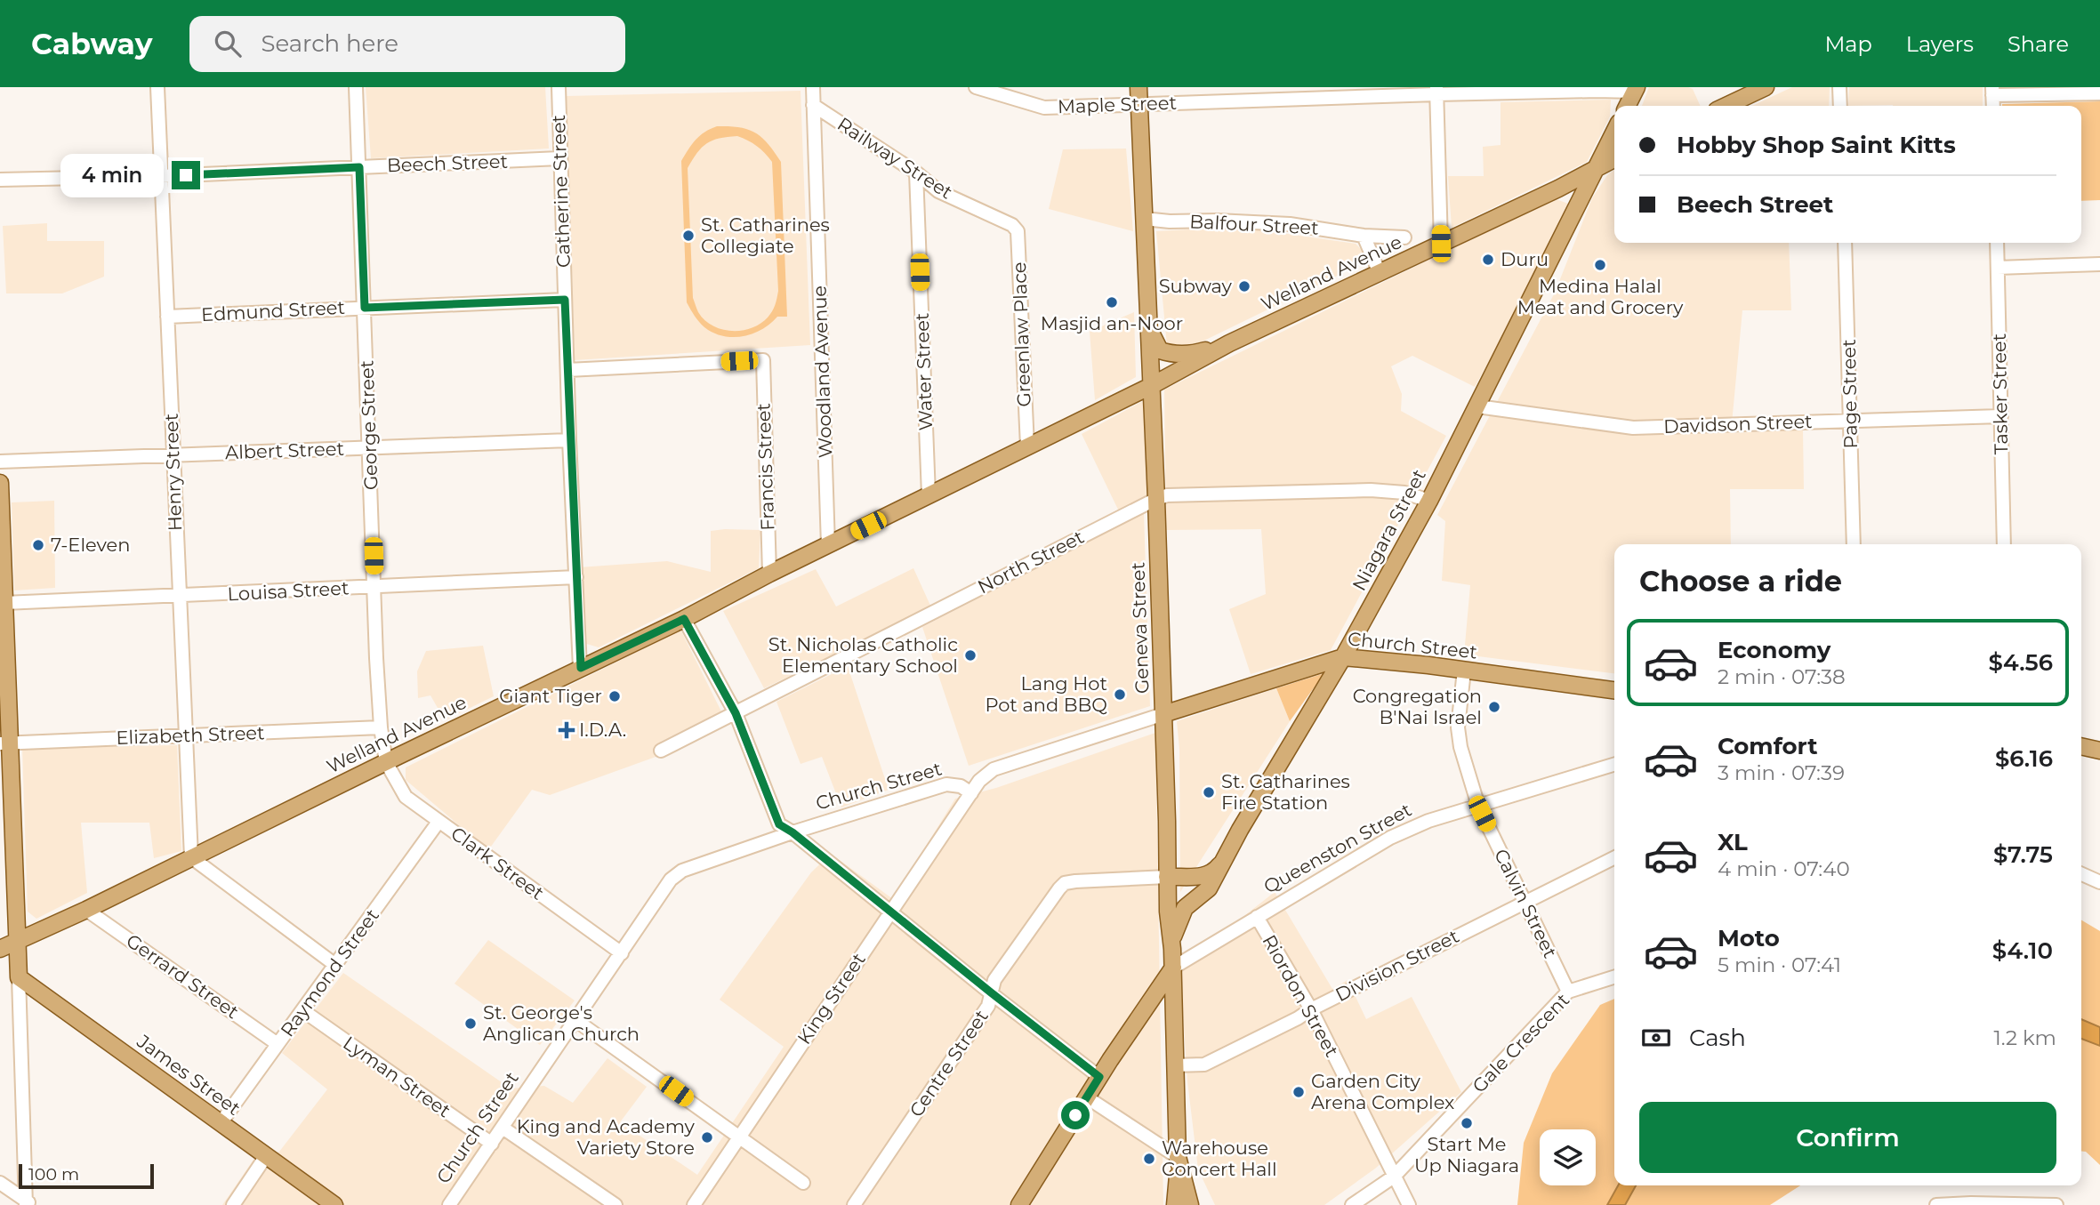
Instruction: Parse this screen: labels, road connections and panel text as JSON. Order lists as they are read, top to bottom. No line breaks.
{"streets":{"main road":["Welland Avenue","Niagara Street","Geneva Street","Church Street","James Street"],"street":["Maple Street","Railway Street","Beech Street","Catherine Street","Balfour Street","Edmund Street","Greenlaw Place","Woodland Avenue","Water Street","Page Street","Tasker Street","Davidson Street","George Street","Albert Street","Francis Street","Henry Street","North Street","Louisa Street","Elizabeth Street","Queenston Street","Clark Street","Calvin Street","Division Street","Raymond Street","Gerrard Street","Riordon Street","King Street","Gale Crescent","Centre Street","Lyman Street"]},"crossings":[["Maple Street","Geneva Street"],["Railway Street","Greenlaw Place"],["Railway Street","Woodland Avenue"],["Railway Street","Water Street"],["Beech Street","Catherine Street"],["Beech Street","George Street"],["Beech Street","Henry Street"],["Catherine Street","Welland Avenue"],["Catherine Street","Edmund Street"],["Catherine Street","Albert Street"],["Catherine Street","Francis Street"],["Catherine Street","Louisa Street"],["Balfour Street","Geneva Street"],["Welland Avenue","Greenlaw Place"],["Welland Avenue","Woodland Avenue"],["Welland Avenue","Water Street"],["Welland Avenue","George Street"],["Welland Avenue","Francis Street"],["Welland Avenue","Henry Street"],["Welland Avenue","Niagara Street"],["Welland Avenue","Geneva Street"],["Welland Avenue","Clark Street"],["Welland Avenue","Gerrard Street"],["Edmund Street","George Street"],["Edmund Street","Henry Street"],["Page Street","Davidson Street"],["Tasker Street","Davidson Street"],["Davidson Street","Niagara Street"],["George Street","Albert Street"],["George Street","Louisa Street"],["George Street","Elizabeth Street"],["George Street","Clark Street"],["Albert Street","Henry Street"],["Henry Street","Louisa Street"],["Henry Street","Elizabeth Street"],["Niagara Street","North Street"],["Niagara Street","Geneva Street"],["Niagara Street","Church Street"],["North Street","Geneva Street"],["Geneva Street","Church Street"],["Geneva Street","Queenston Street"],["Geneva Street","Division Street"],["Geneva Street","Centre Street"],["Church Street","Clark Street"],["Church Street","Calvin Street"],["Church Street","King Street"],["Church Street","Lyman Street"],["Queenston Street","Calvin Street"],["Queenston Street","Riordon Street"],["Clark Street","Raymond Street"],["Calvin Street","Division Street"],["Calvin Street","Gale Crescent"],["Division Street","Riordon Street"],["Raymond Street","Gerrard Street"],["Raymond Street","James Street"],["Raymond Street","Lyman Street"],["Riordon Street","Gale Crescent"]],"places":{"other":["St. Catharines Collegiate","Duru","Medina Halal Meat and Grocery","Subway","Masjid an-Noor","7-Eleven","St. Nicholas Catholic Elementary School","Lang Hot Pot and BBQ","Giant Tiger","Congregation B'Nai Israel","St. Catharines Fire Station","St. George's Anglican Church","Garden City Arena Complex","Start Me Up Niagara","King and Academy Variety Store","Warehouse Concert Hall"],"health":["I.D.A."]},"scale_bar":"100 m","page":{"header":"Cabway","search":"Search here","nav":["Map","Layers","Share"],"banner":["Hobby Shop Saint Kitts","Beech Street"],"bubble":"4 min","heading":"Choose a ride","list":[{"name":"Economy","note":"2 min · 07:38","value":"$4.56"},{"name":"Comfort","note":"3 min · 07:39","value":"$6.16"},{"name":"XL","note":"4 min · 07:40","value":"$7.75"},{"name":"Moto","note":"5 min · 07:41","value":"$4.10"}],"pay":["Cash","1.2 km"],"buttons":"Confirm","scale":"100 m"}}
